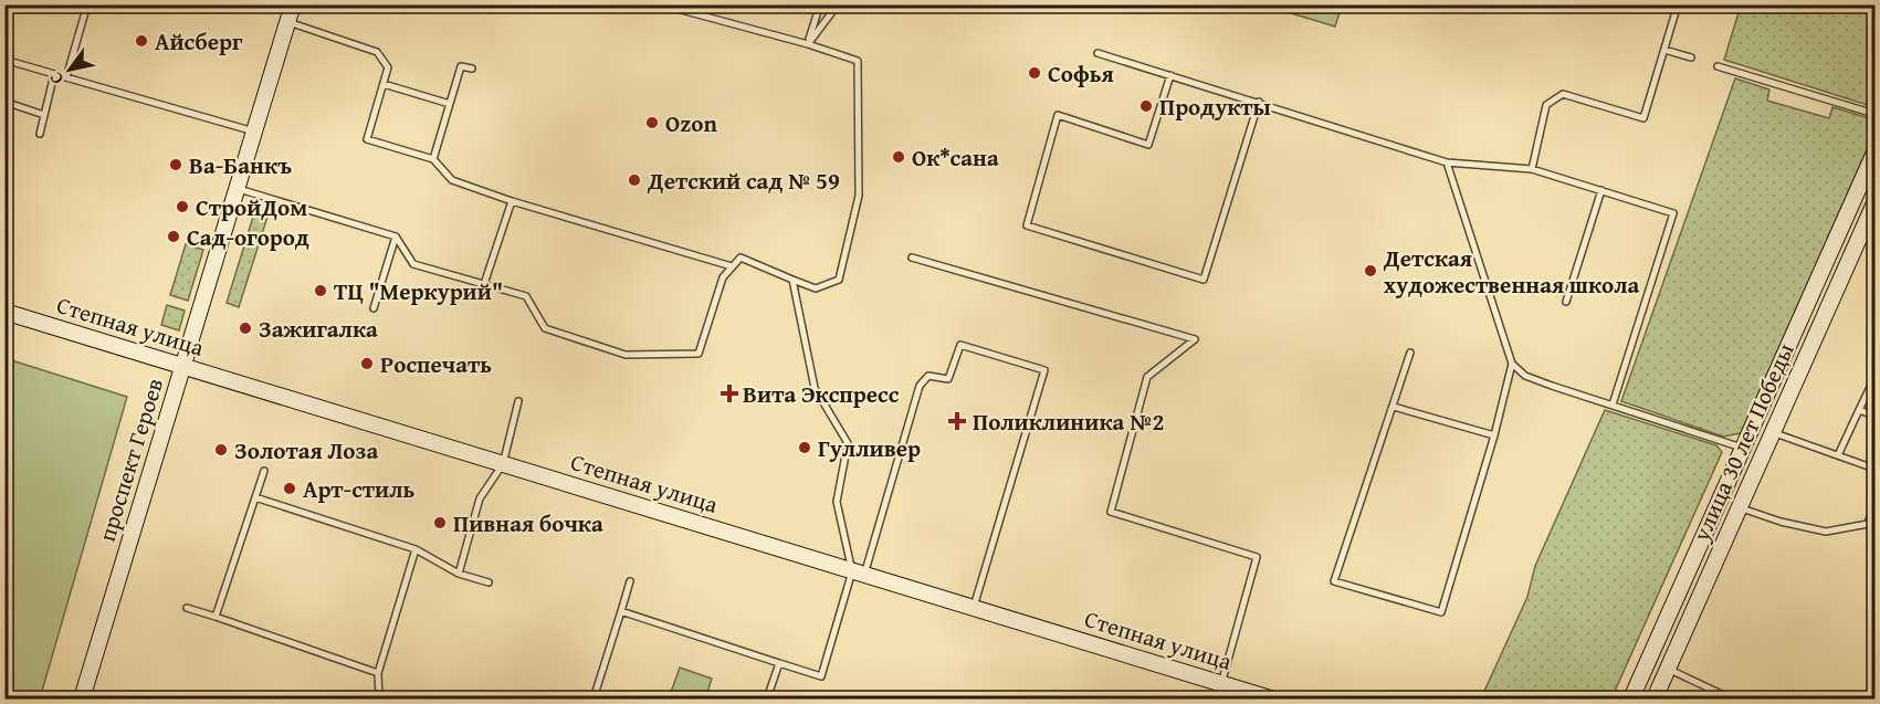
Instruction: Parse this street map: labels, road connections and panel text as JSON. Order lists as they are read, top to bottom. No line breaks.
{"streets":{"street":["Степная улица","улица 30 лет Победы","проспект Героев"]},"crossings":[["Степная улица","проспект Героев"]],"places":{"other":["Айсберг","Софья","Продукты","Ozon","Ок*сана","Ва-Банкъ","Детский сад № 59","СтройДом","Сад-огород","Детская художественная школа","ТЦ \"Меркурий\"","Зажигалка","Роспечать","Гулливер","Золотая Лоза","Арт-стиль","Пивная бочка"],"health":["Вита Экспресс","Поликлиника №2"]},"north":"bottom left"}
